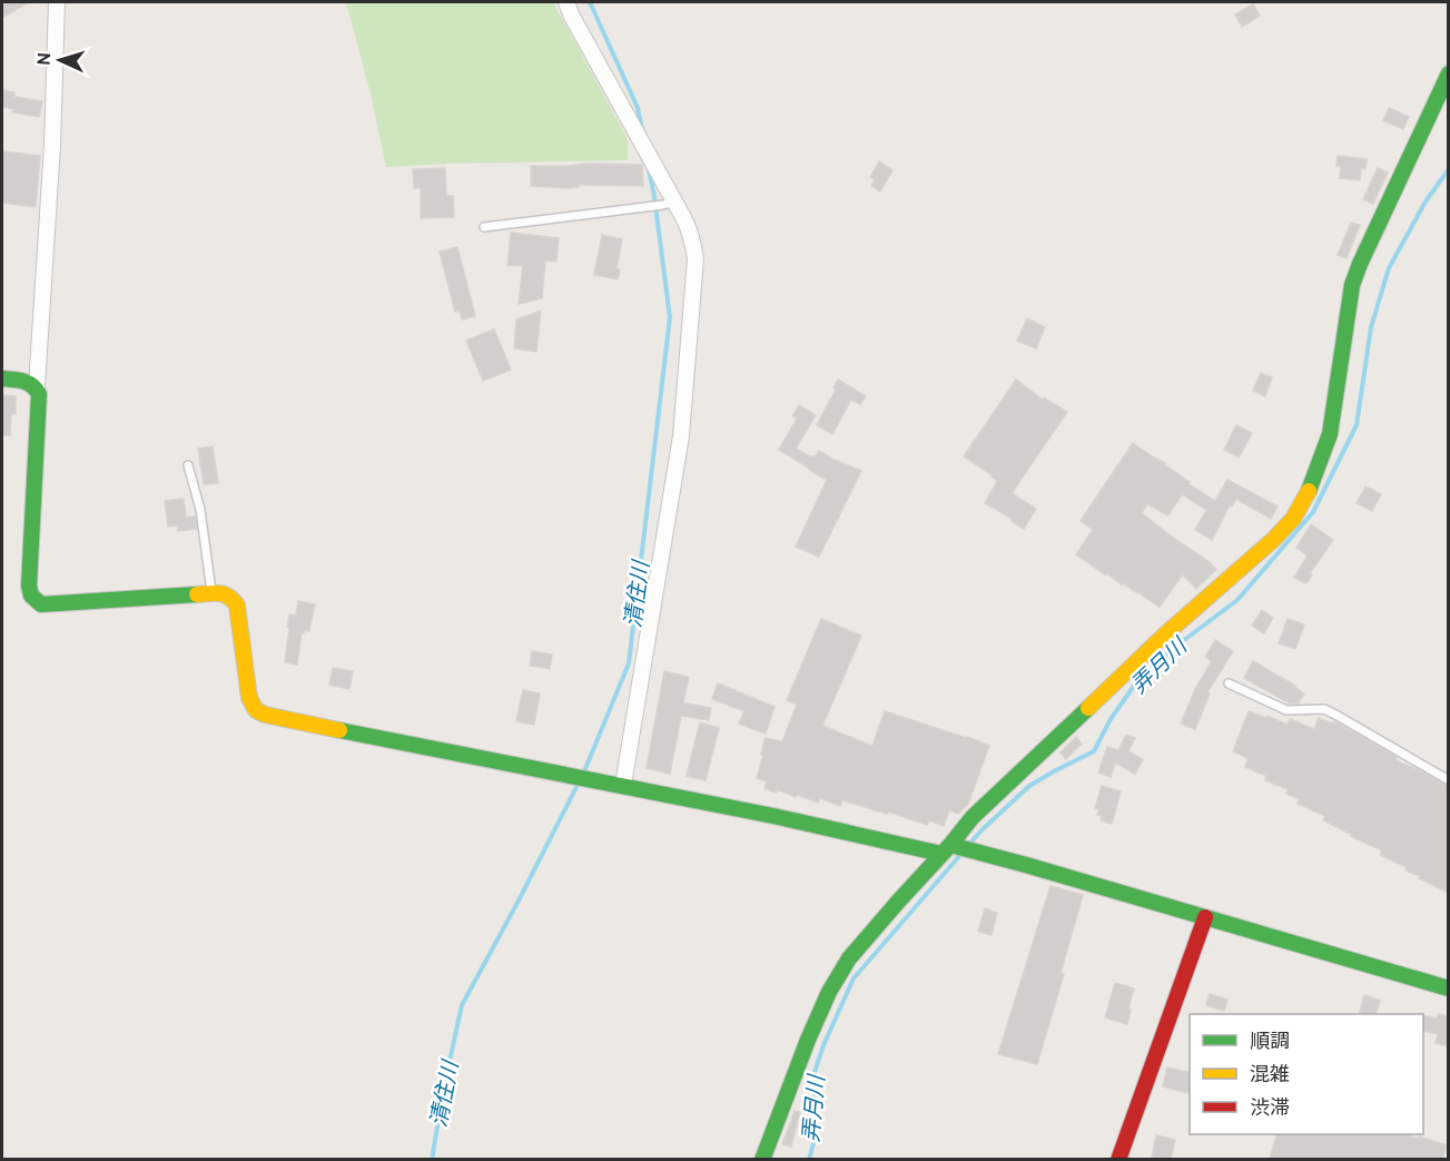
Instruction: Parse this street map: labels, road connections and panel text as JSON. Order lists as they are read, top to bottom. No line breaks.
{"water":["清住川","弄月川"],"legend":["順調","混雑","渋滞"],"north":"left"}
